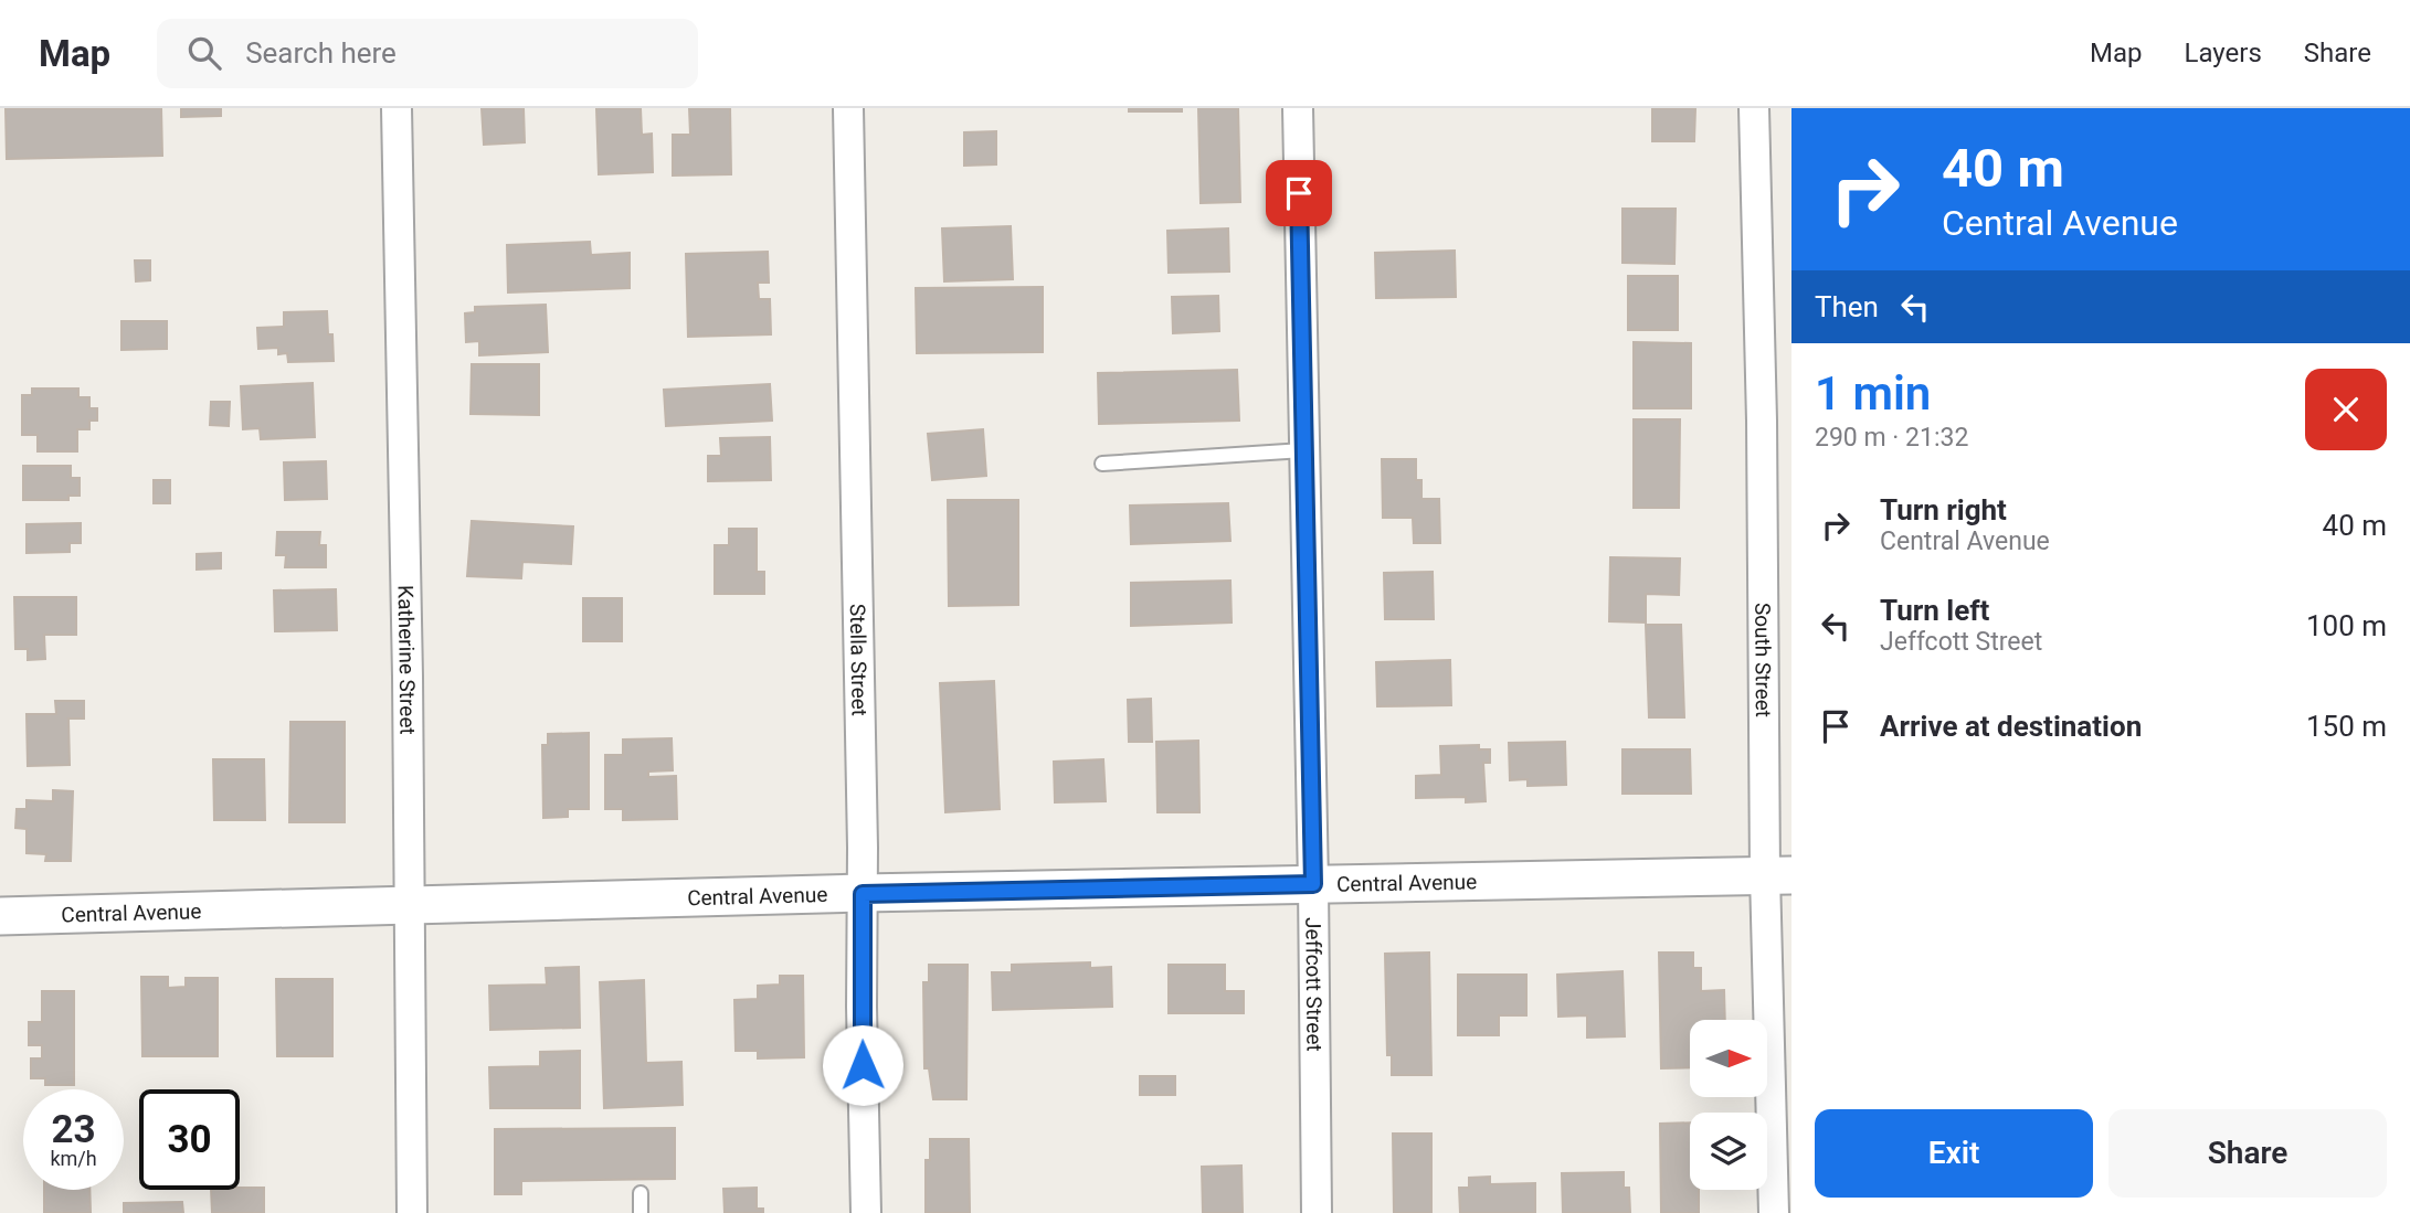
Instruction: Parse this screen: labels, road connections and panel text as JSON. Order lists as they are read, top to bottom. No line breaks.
{"streets":{"street":["Katherine Street","Stella Street","South Street","Central Avenue","Jeffcott Street"]},"crossings":[["Katherine Street","Central Avenue"],["Stella Street","Central Avenue"],["South Street","Central Avenue"],["Central Avenue","Jeffcott Street"]],"north":"right","page":{"header":"Map","search":"Search here","nav":["Map","Layers","Share"],"turn":["40 m","Central Avenue"],"then":"Then","heading":["1 min","290 m · 21:32"],"list":[{"name":"Turn right","note":"Central Avenue","value":"40 m"},{"name":"Turn left","note":"Jeffcott Street","value":"100 m"},{"name":"Arrive at destination","value":"150 m"}],"speed":"23 km/h","limit":"30","buttons":["Exit","Share"]}}
